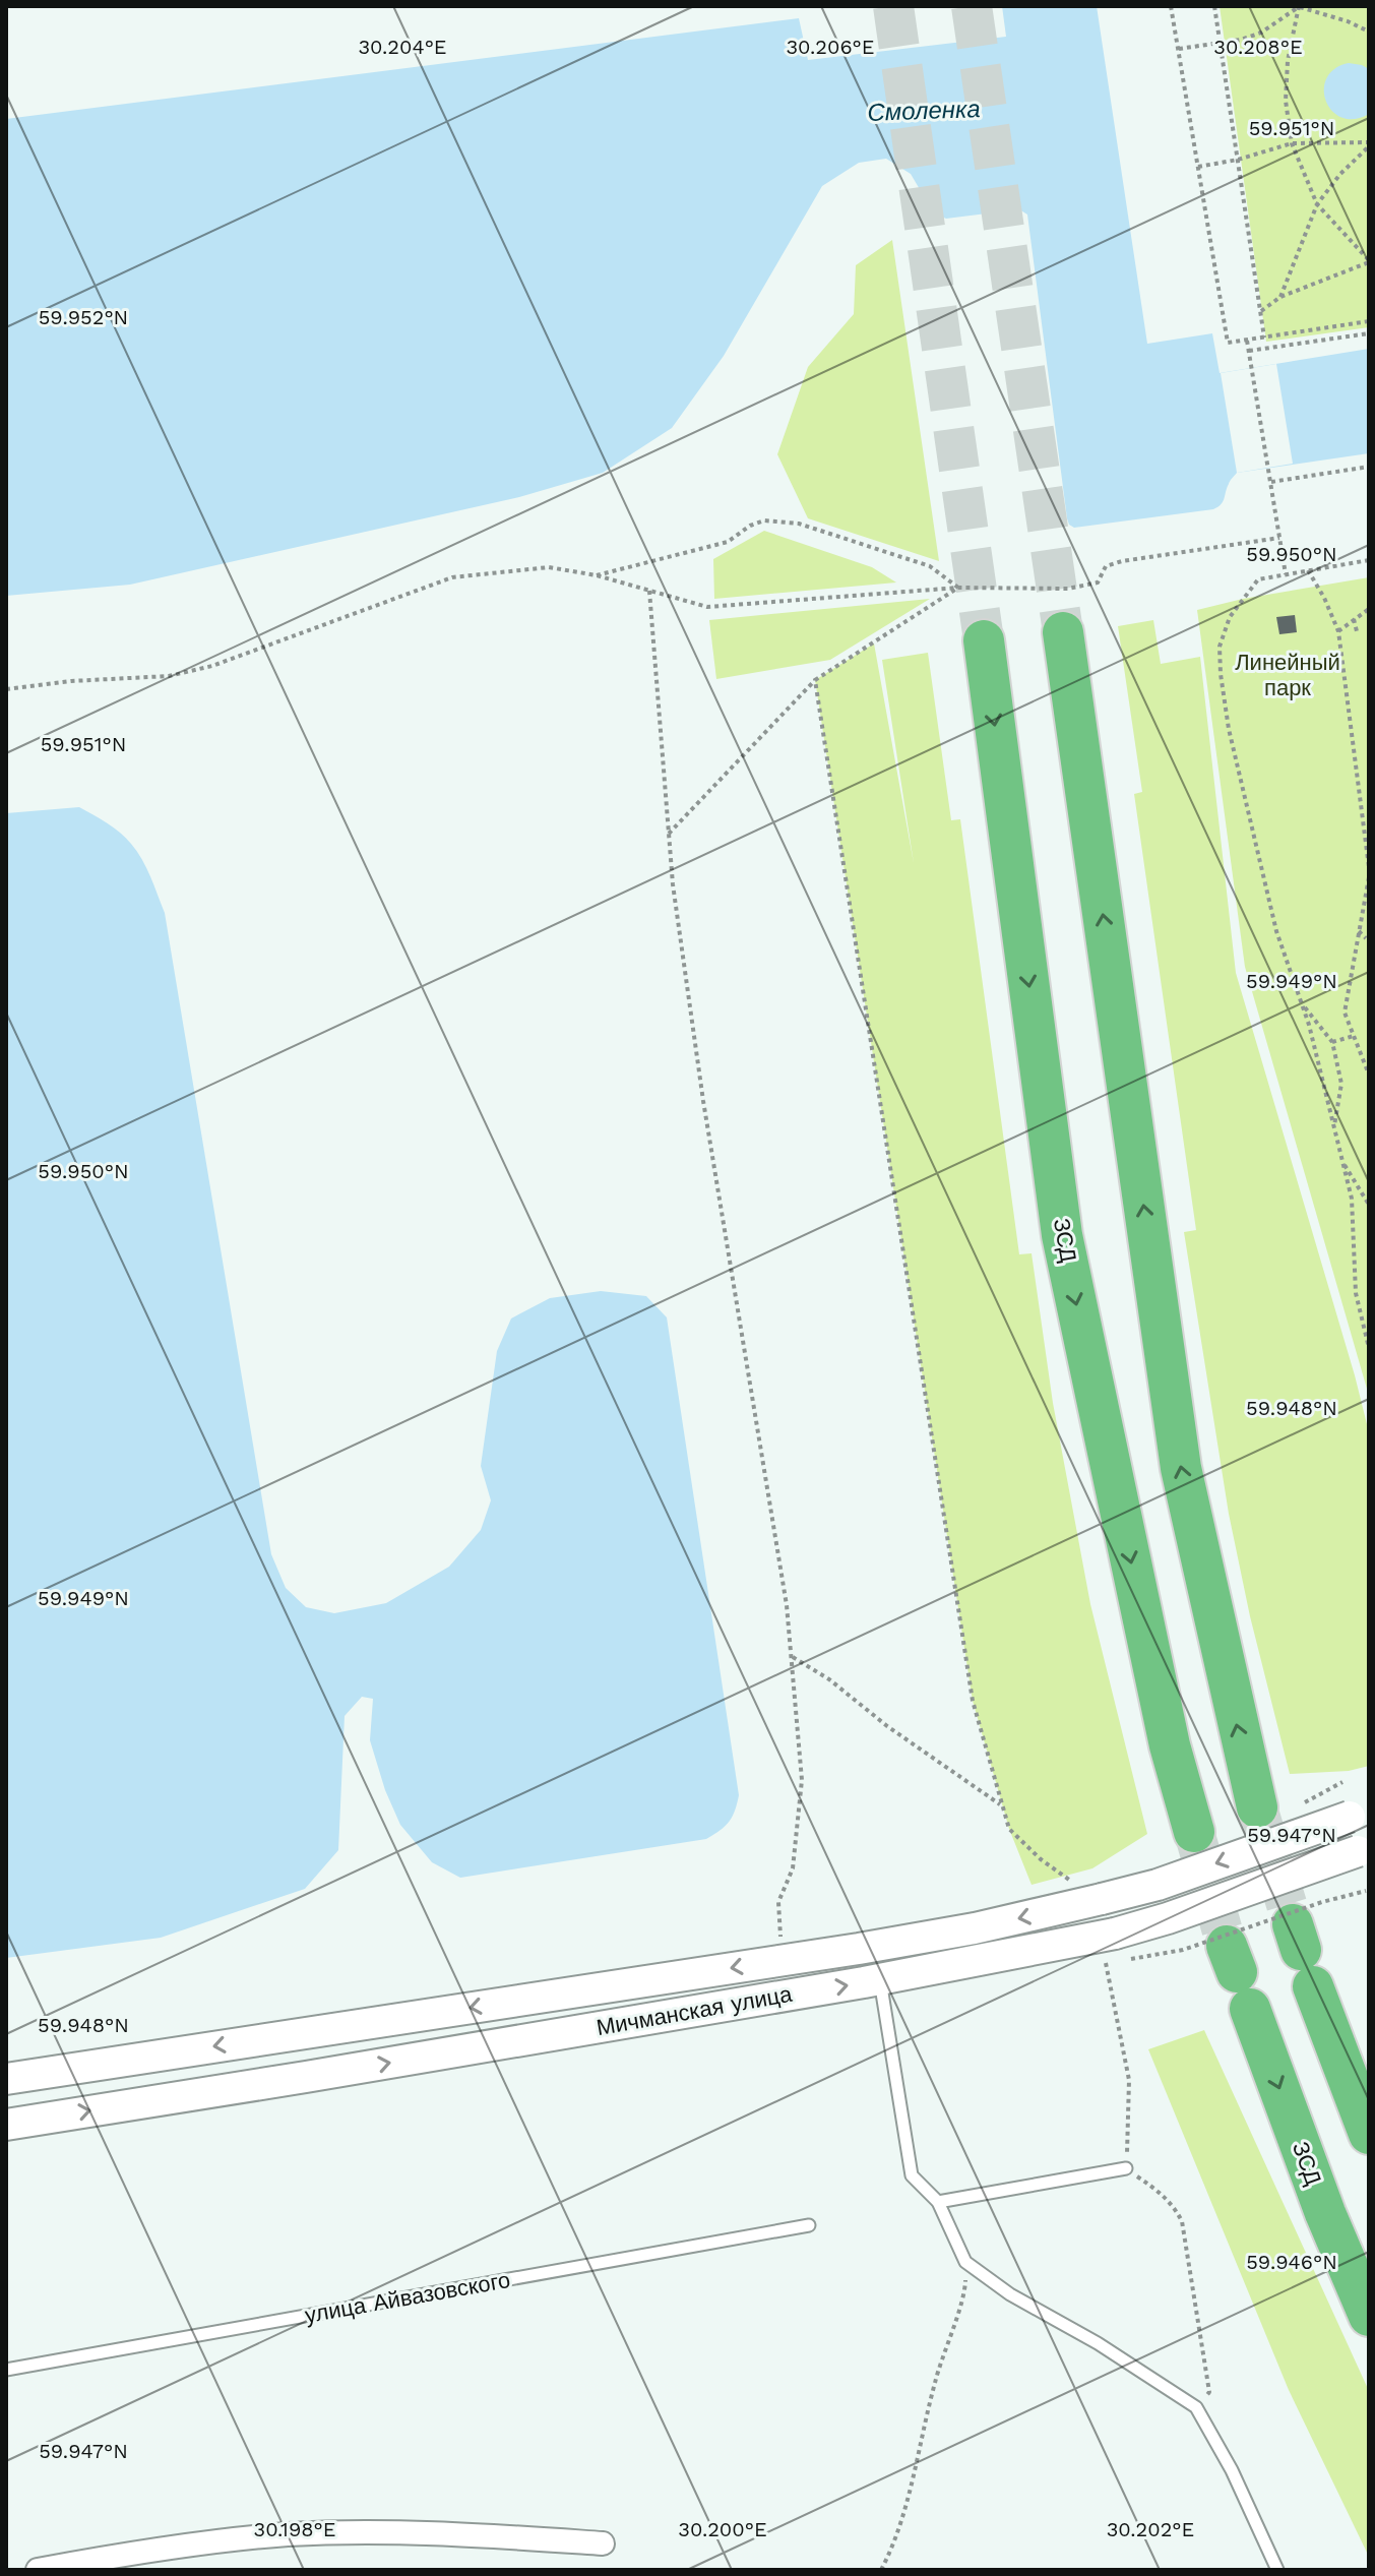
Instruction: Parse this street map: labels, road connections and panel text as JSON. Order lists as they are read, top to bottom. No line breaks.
{"streets":{"highway":["ЗСД"],"main road":["Мичманская улица"],"lane":["улица Айвазовского"]},"water":["Смоленка"],"parks":["Линейный парк"],"coordinates":["30.206°E","30.204°E","30.208°E","59.951°N","59.952°N","59.950°N","59.949°N","59.948°N","59.947°N","59.946°N","30.198°E","30.200°E","30.202°E"]}
